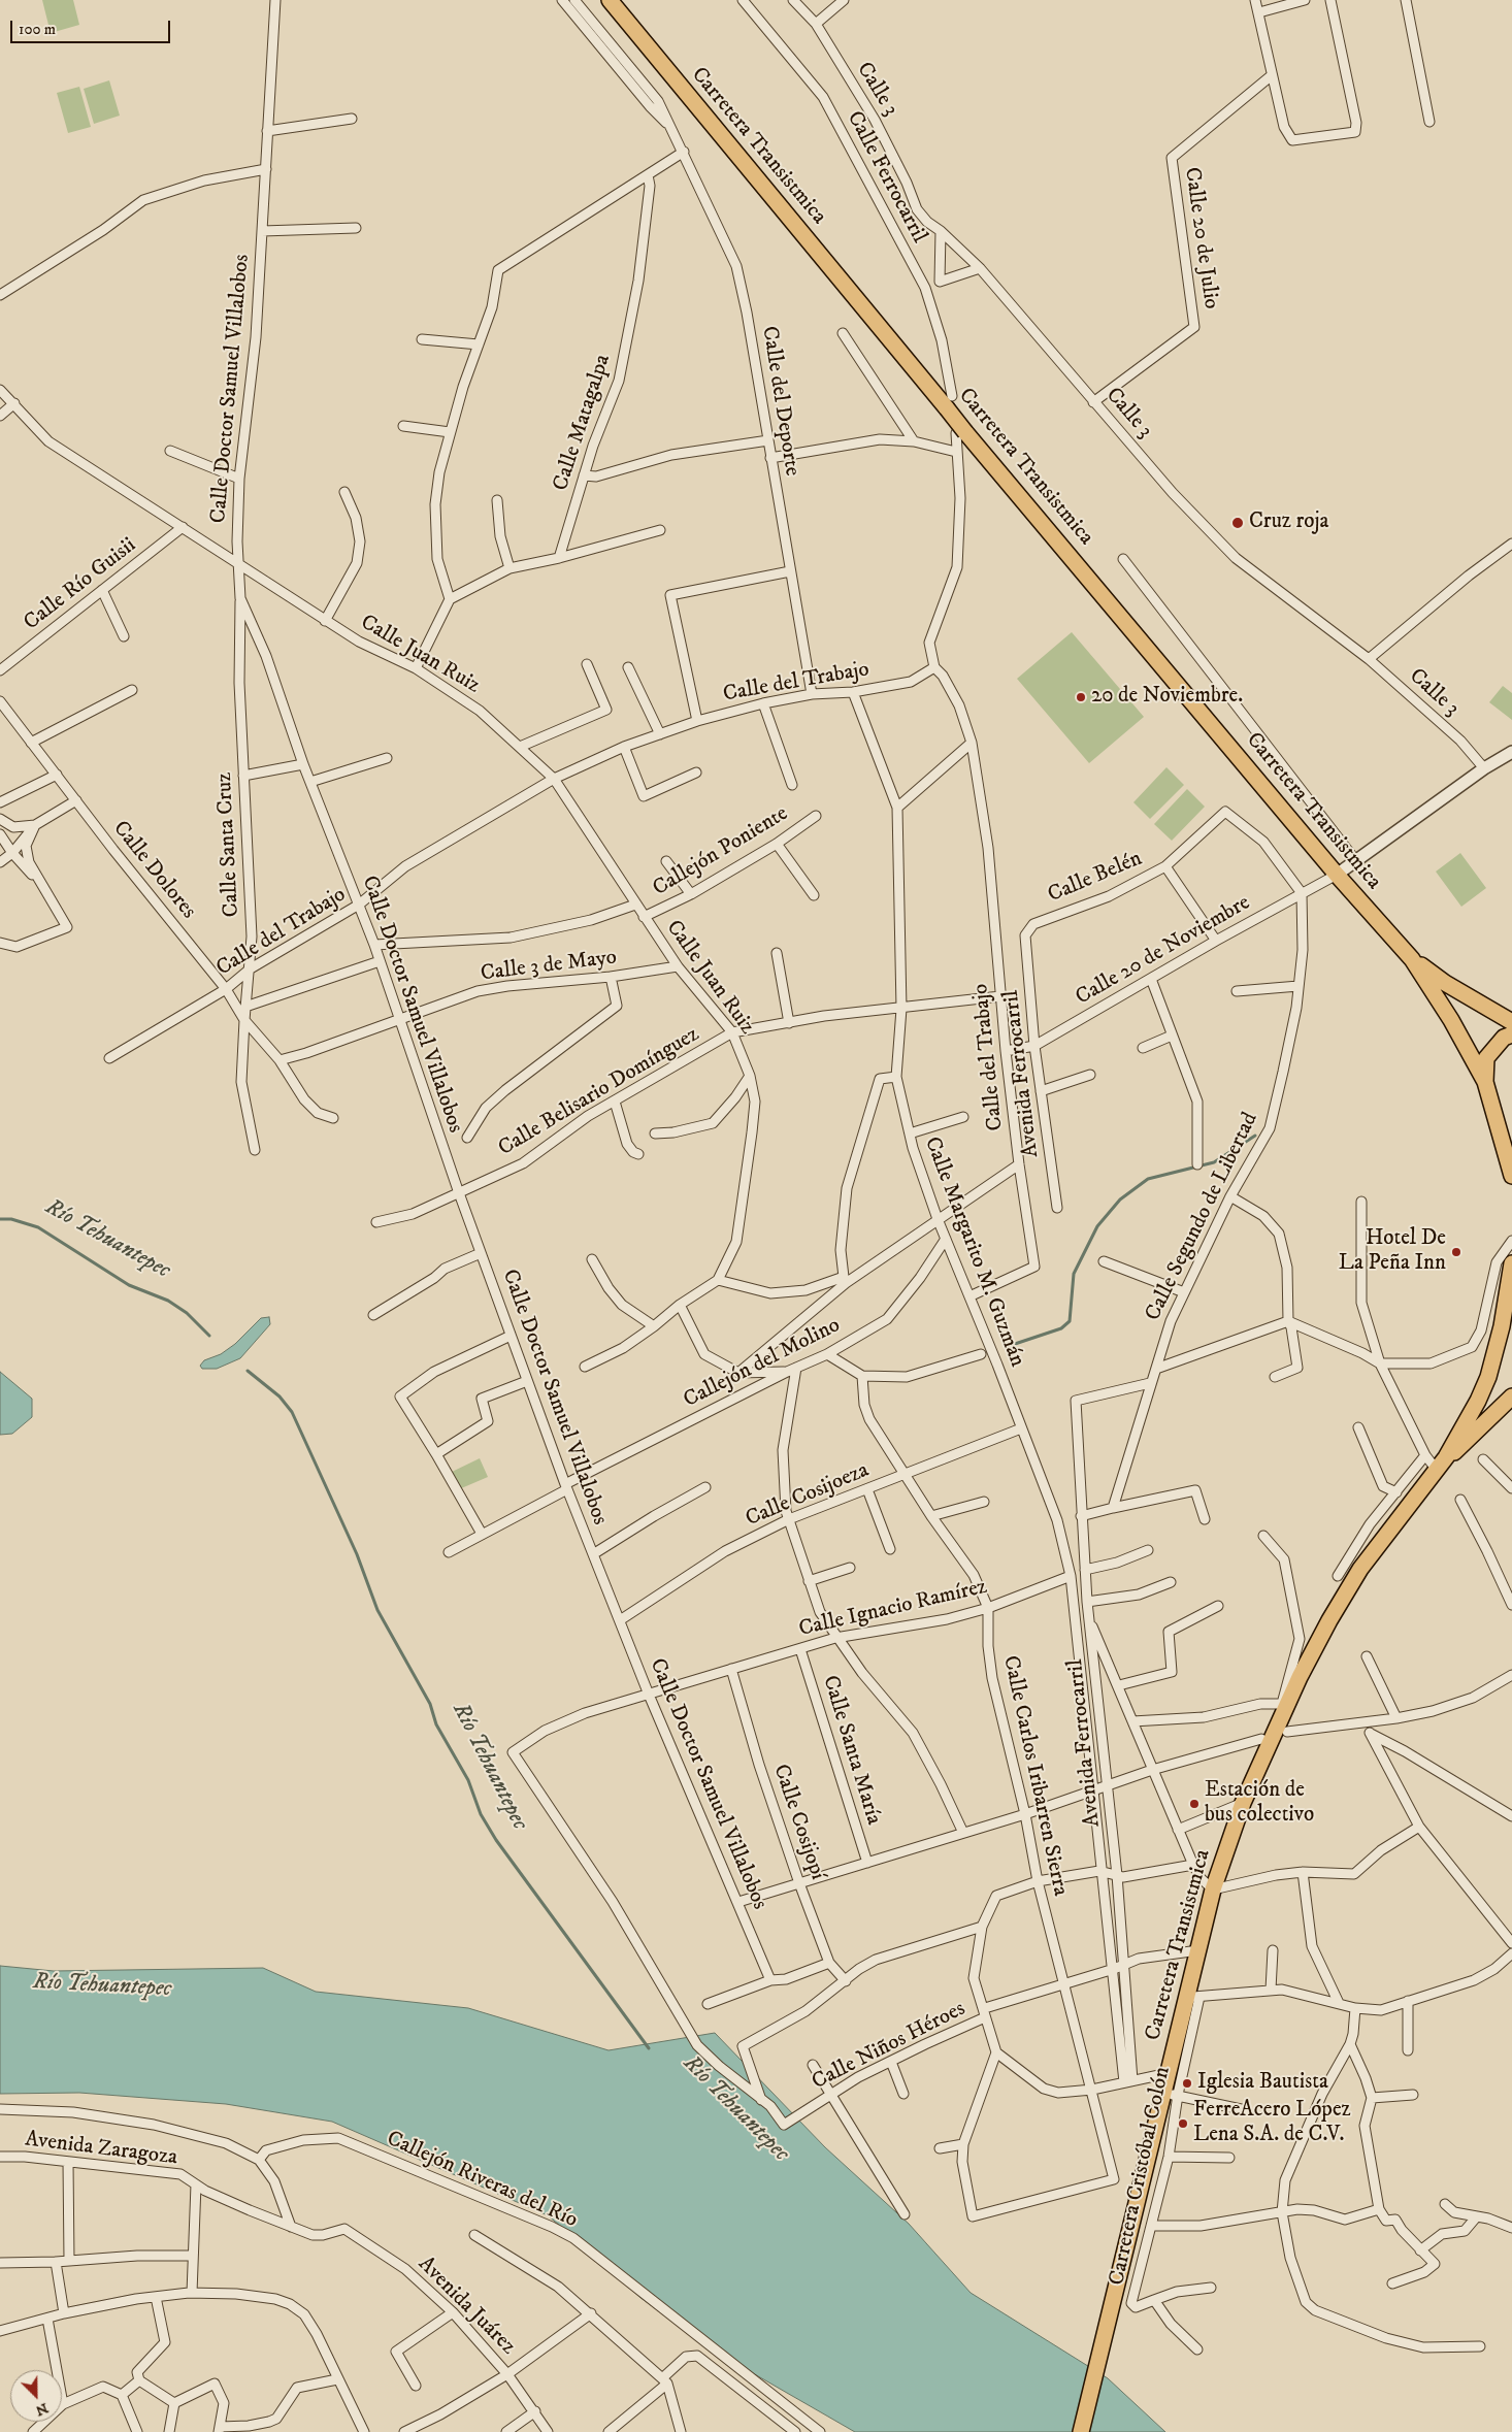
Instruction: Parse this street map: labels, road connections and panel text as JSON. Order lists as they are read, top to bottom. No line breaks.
{"streets":{"main road":["Carretera Transistmica"],"street":["Calle 3","Calle Ferrocarril","Calle 20 de Julio","Calle Doctor Samuel Villalobos","Calle del Deporte","Calle Matagalpa","Calle Río Guisii","Calle Juan Ruiz","Calle del Trabajo","Calle Santa Cruz","Callejón Poniente","Calle Dolores","Calle Belén","Calle 20 de Noviembre","Calle 3 de Mayo","Avenida Ferrocarril","Calle Belisario Domínguez","Calle Segundo de Libertad","Calle Margarito M. Guzmán","Callejón del Molino","Calle Cosijoeza","Calle Ignacio Ramírez","Calle Santa María","Calle Carlos Iribarren Sierra","Calle Cosijopí","Calle Niños Héroes","Avenida Zaragoza","Carretera Cristóbal Colón","Callejón Riveras del Río","Avenida Juárez"]},"crossings":[["Calle 3","Calle 20 de Julio"],["Carretera Transistmica","Calle Ferrocarril"],["Carretera Transistmica","Calle 20 de Noviembre"],["Carretera Transistmica","Calle Niños Héroes"],["Carretera Transistmica","Carretera Cristóbal Colón"],["Calle Doctor Samuel Villalobos","Calle Juan Ruiz"],["Calle Doctor Samuel Villalobos","Calle del Trabajo"],["Calle Doctor Samuel Villalobos","Calle Santa Cruz"],["Calle Doctor Samuel Villalobos","Callejón Poniente"],["Calle Doctor Samuel Villalobos","Calle 3 de Mayo"],["Calle Doctor Samuel Villalobos","Calle Belisario Domínguez"],["Calle Doctor Samuel Villalobos","Callejón del Molino"],["Calle Doctor Samuel Villalobos","Calle Cosijoeza"],["Calle Doctor Samuel Villalobos","Calle Ignacio Ramírez"],["Calle del Deporte","Calle del Trabajo"],["Calle Río Guisii","Calle Juan Ruiz"],["Calle Juan Ruiz","Calle del Trabajo"],["Calle Juan Ruiz","Callejón Poniente"],["Calle Juan Ruiz","Calle 3 de Mayo"],["Calle Juan Ruiz","Calle Belisario Domínguez"],["Calle del Trabajo","Calle Santa Cruz"],["Calle del Trabajo","Calle Dolores"],["Calle del Trabajo","Calle 20 de Noviembre"],["Calle del Trabajo","Calle Belisario Domínguez"],["Calle del Trabajo","Calle Margarito M. Guzmán"],["Calle Santa Cruz","Calle Dolores"],["Calle Dolores","Calle 3 de Mayo"],["Calle Belén","Calle 20 de Noviembre"],["Calle Belén","Avenida Ferrocarril"],["Calle Belén","Calle Segundo de Libertad"],["Calle 20 de Noviembre","Avenida Ferrocarril"],["Calle 20 de Noviembre","Calle Segundo de Libertad"],["Avenida Ferrocarril","Calle Segundo de Libertad"],["Avenida Ferrocarril","Calle Margarito M. Guzmán"],["Avenida Ferrocarril","Calle Niños Héroes"],["Calle Belisario Domínguez","Calle Margarito M. Guzmán"],["Calle Margarito M. Guzmán","Callejón del Molino"],["Calle Margarito M. Guzmán","Calle Cosijoeza"],["Calle Margarito M. Guzmán","Calle Ignacio Ramírez"],["Calle Margarito M. Guzmán","Calle Niños Héroes"],["Calle Cosijoeza","Calle Carlos Iribarren Sierra"],["Calle Ignacio Ramírez","Calle Santa María"],["Calle Ignacio Ramírez","Calle Carlos Iribarren Sierra"],["Calle Ignacio Ramírez","Calle Cosijopí"],["Calle Ignacio Ramírez","Calle Niños Héroes"],["Calle Carlos Iribarren Sierra","Calle Niños Héroes"],["Avenida Zaragoza","Avenida Juárez"]],"water":["Río Tehuantepec"],"places":["Cruz roja","20 de Noviembre.","Hotel De La Peña Inn","Estación de bus colectivo","Iglesia Bautista","FerreAcero López Lena S.A. de C.V."],"scale_bar":"100 m","north":"bottom right"}
